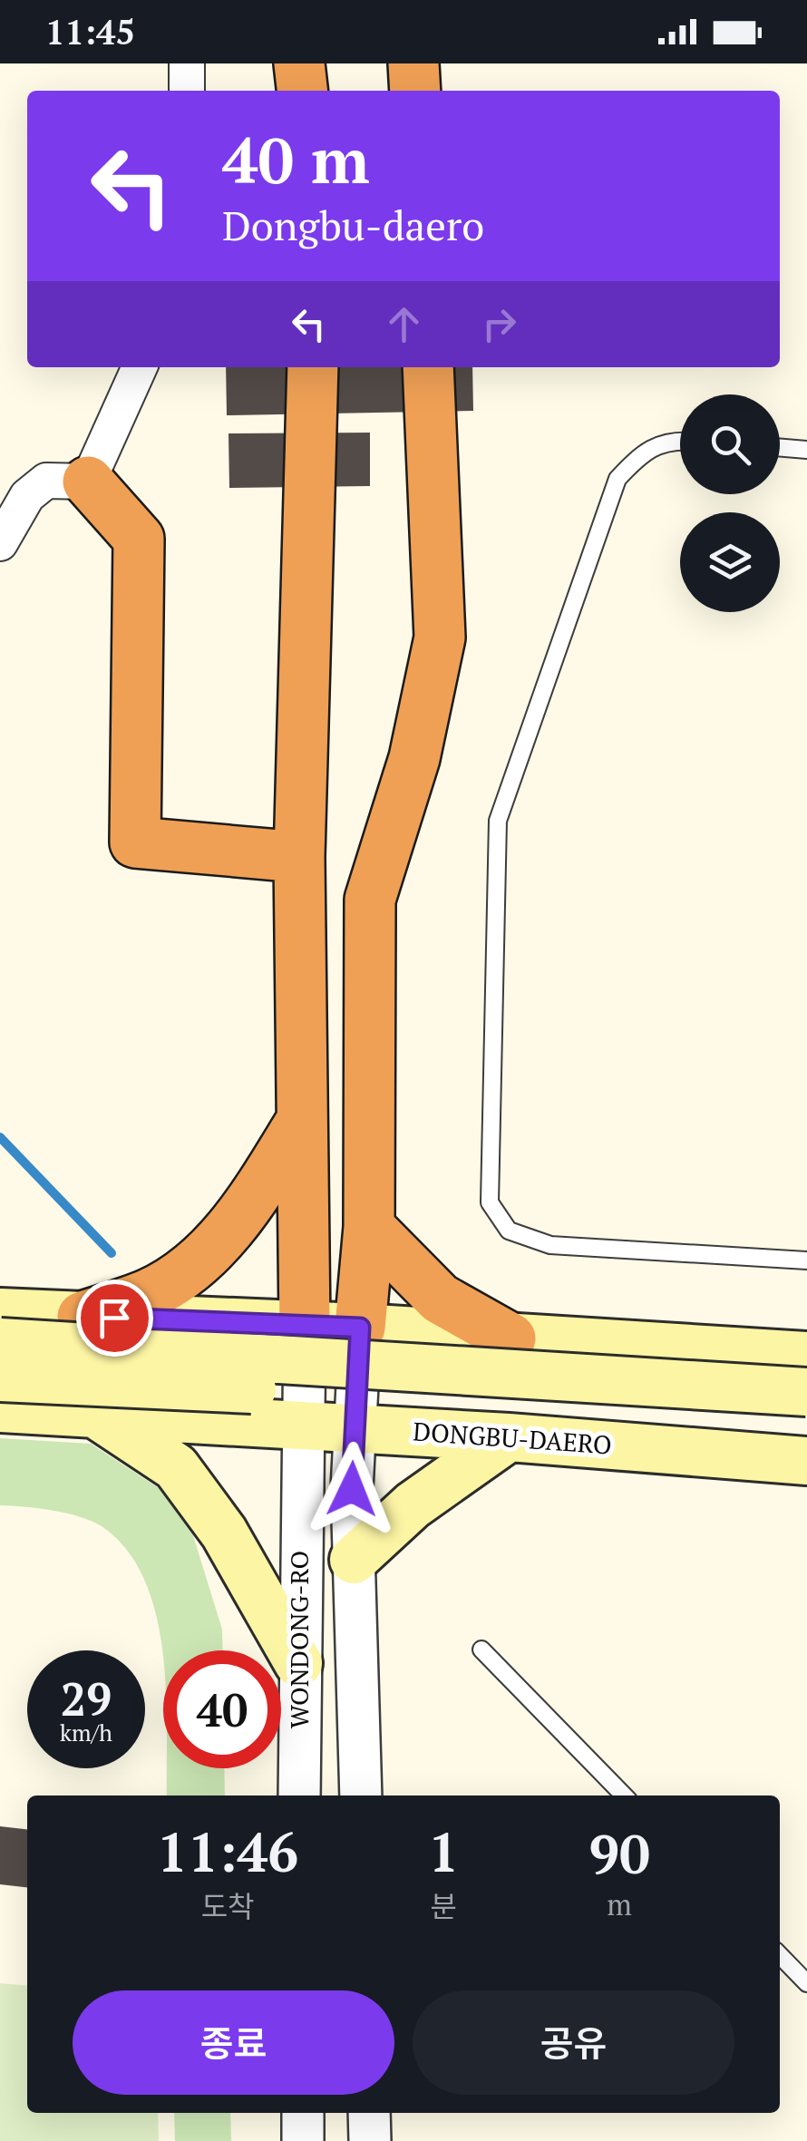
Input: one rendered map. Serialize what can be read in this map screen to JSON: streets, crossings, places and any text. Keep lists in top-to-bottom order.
{
  "streets": {
    "main road": ["DONGBU-DAERO"],
    "street": ["WONDONG-RO"]
  },
  "crossings": [
    ["DONGBU-DAERO", "WONDONG-RO"]
  ],
  "page": {
    "status": "11:45",
    "turn": ["40 m", "Dongbu-daero"],
    "speed": "29 km/h",
    "limit": "40",
    "eta": [
      "11:46",
      "도착",
      "1",
      "분",
      "90",
      "m"
    ],
    "buttons": ["종료", "공유"]
  }
}
